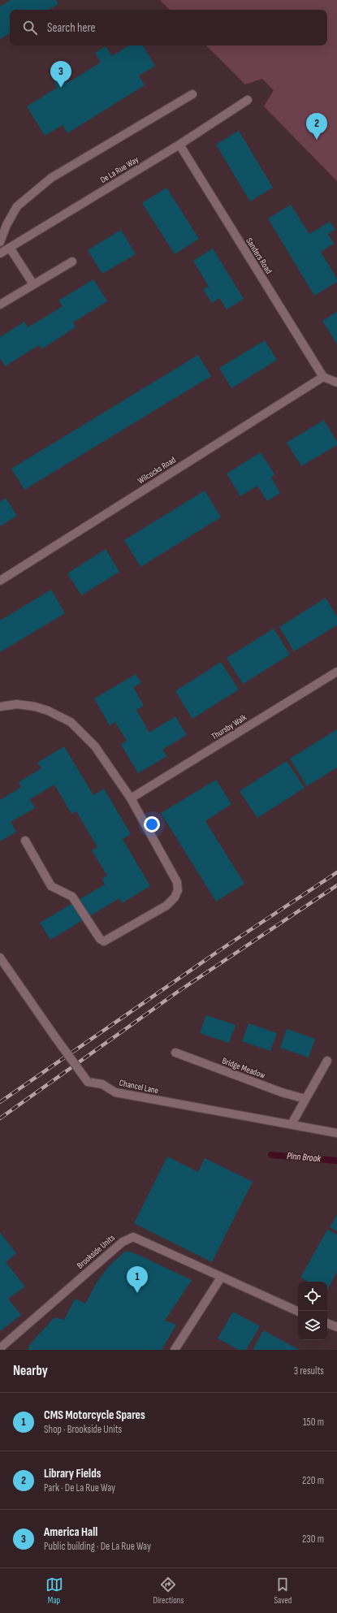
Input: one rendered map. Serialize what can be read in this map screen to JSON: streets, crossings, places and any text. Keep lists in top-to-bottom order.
{
  "streets": {
    "street": [
      "De La Rue Way",
      "Sanders Road",
      "Wilcocks Road",
      "Thursby Walk",
      "Bridge Meadow",
      "Chancel Lane",
      "Brookside Units"
    ]
  },
  "crossings": [
    ["De La Rue Way", "Sanders Road"],
    ["Sanders Road", "Wilcocks Road"]
  ],
  "water": ["Pinn Brook"],
  "page": {
    "search": "Search here",
    "pins": ["3", "2", "1"],
    "heading": ["Nearby", "3 results"],
    "list": [
      {
        "mark": "1",
        "name": "CMS Motorcycle Spares",
        "note": "Shop · Brookside Units",
        "value": "150 m"
      },
      {
        "mark": "2",
        "name": "Library Fields",
        "note": "Park · De La Rue Way",
        "value": "220 m"
      },
      {
        "mark": "3",
        "name": "America Hall",
        "note": "Public building · De La Rue Way",
        "value": "230 m"
      }
    ],
    "nav": ["Map", "Directions", "Saved"]
  }
}
